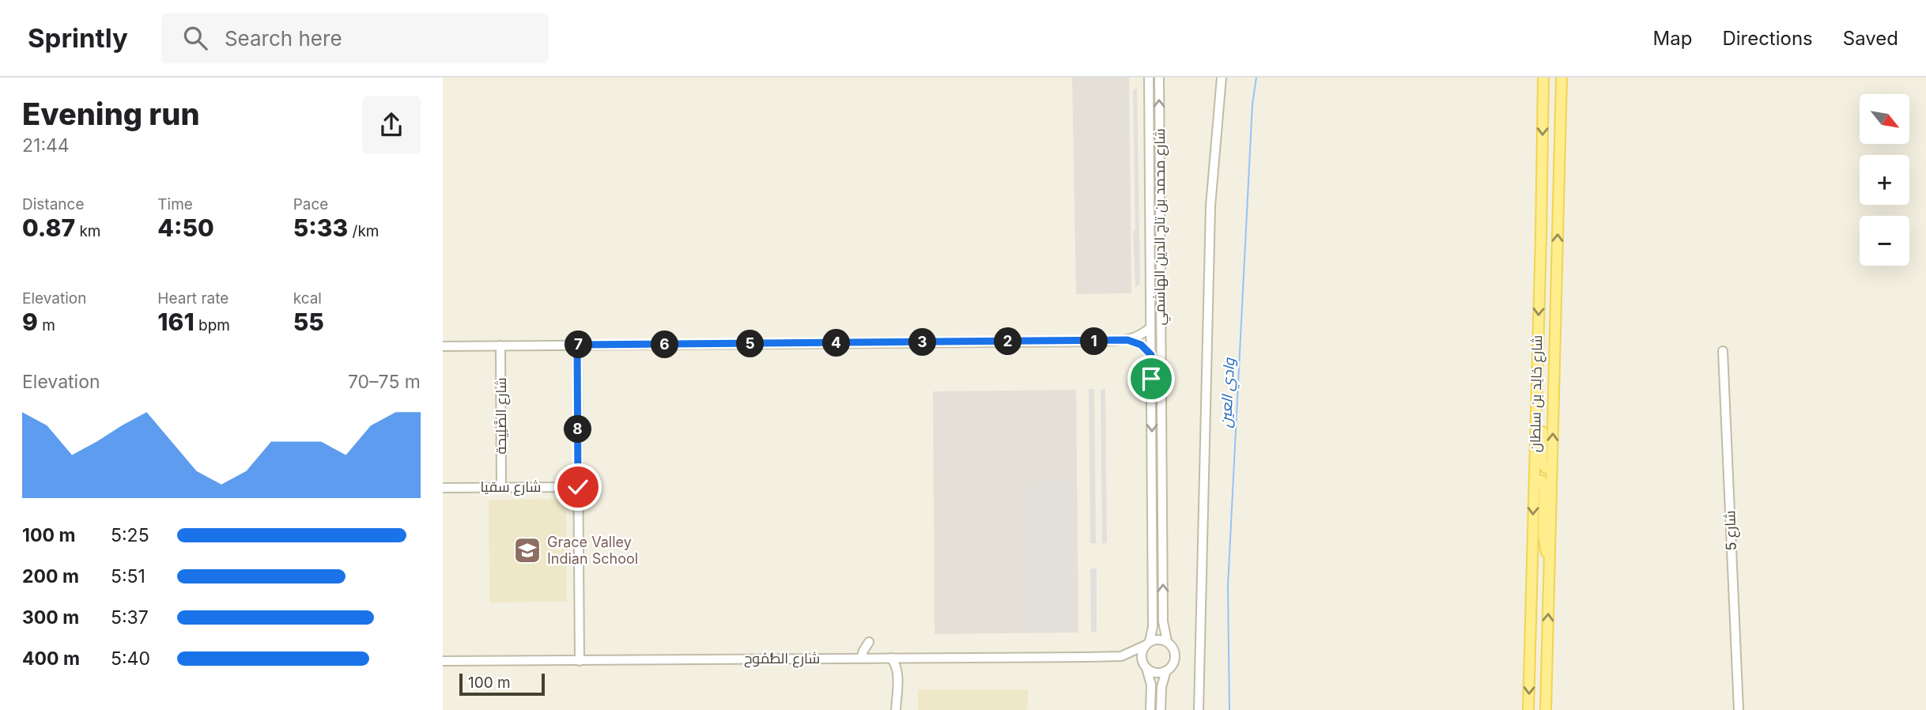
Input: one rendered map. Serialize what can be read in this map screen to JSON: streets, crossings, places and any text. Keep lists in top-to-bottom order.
{
  "streets": {
    "main road": ["شارع خالِد بن سلطان"],
    "street": [
      "شارع محمد بن تاج الدين الهاشمي",
      "شارع الصَّلِيحة",
      "شارع سقيا",
      "شارع 5",
      "شارع الطُّمُوح"
    ]
  },
  "crossings": [
    ["شارع محمد بن تاج الدين الهاشمي", "شارع الطُّمُوح"],
    ["شارع الصَّلِيحة", "شارع سقيا"]
  ],
  "water": ["وادي العين"],
  "places": {
    "school or university": ["Grace Valley Indian School"]
  },
  "scale_bar": "100 m",
  "north": "bottom right",
  "page": {
    "header": "Sprintly",
    "search": "Search here",
    "nav": ["Map", "Directions", "Saved"],
    "heading": ["Evening run", "21:44"],
    "map_buttons": ["+", "−"],
    "stats": [
      ["Distance", "0.87 km"],
      ["Time", "4:50"],
      ["Pace", "5:33 /km"],
      ["Elevation", "9 m"],
      ["Heart rate", "161 bpm"],
      ["kcal", "55"]
    ],
    "pins": [
      "1",
      "2",
      "3",
      "4",
      "5",
      "6",
      "7",
      "8"
    ],
    "chart": ["Elevation", "70–75 m"],
    "list": [
      {
        "name": "100 m",
        "note": "5:25"
      },
      {
        "name": "200 m",
        "note": "5:51"
      },
      {
        "name": "300 m",
        "note": "5:37"
      },
      {
        "name": "400 m",
        "note": "5:40"
      }
    ],
    "scale": "100 m"
  }
}
